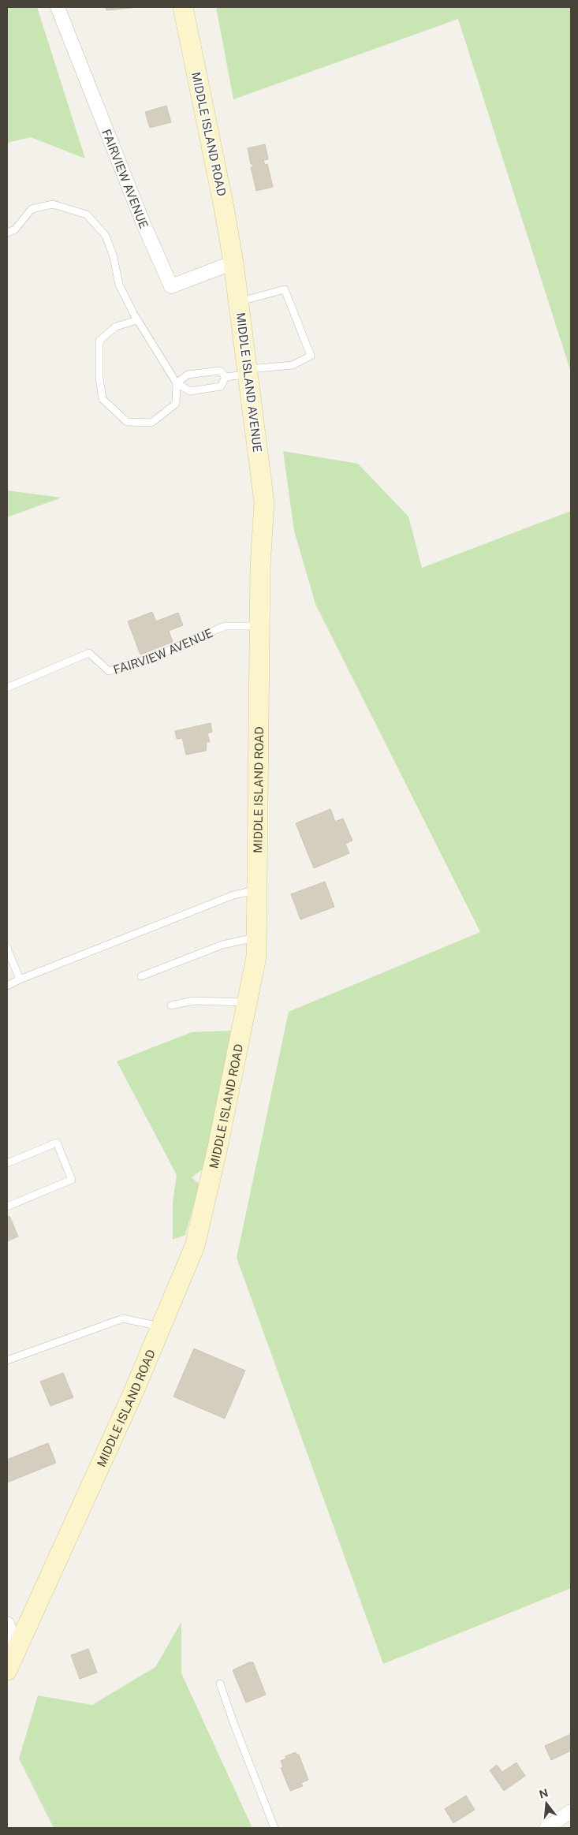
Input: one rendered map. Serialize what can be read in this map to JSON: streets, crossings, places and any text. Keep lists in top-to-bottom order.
{
  "streets": {
    "street": ["MIDDLE ISLAND ROAD", "FAIRVIEW AVENUE", "MIDDLE ISLAND AVENUE"]
  },
  "crossings": [
    ["MIDDLE ISLAND ROAD", "FAIRVIEW AVENUE"],
    ["MIDDLE ISLAND ROAD", "MIDDLE ISLAND AVENUE"],
    ["FAIRVIEW AVENUE", "MIDDLE ISLAND AVENUE"]
  ],
  "north": "top"
}
